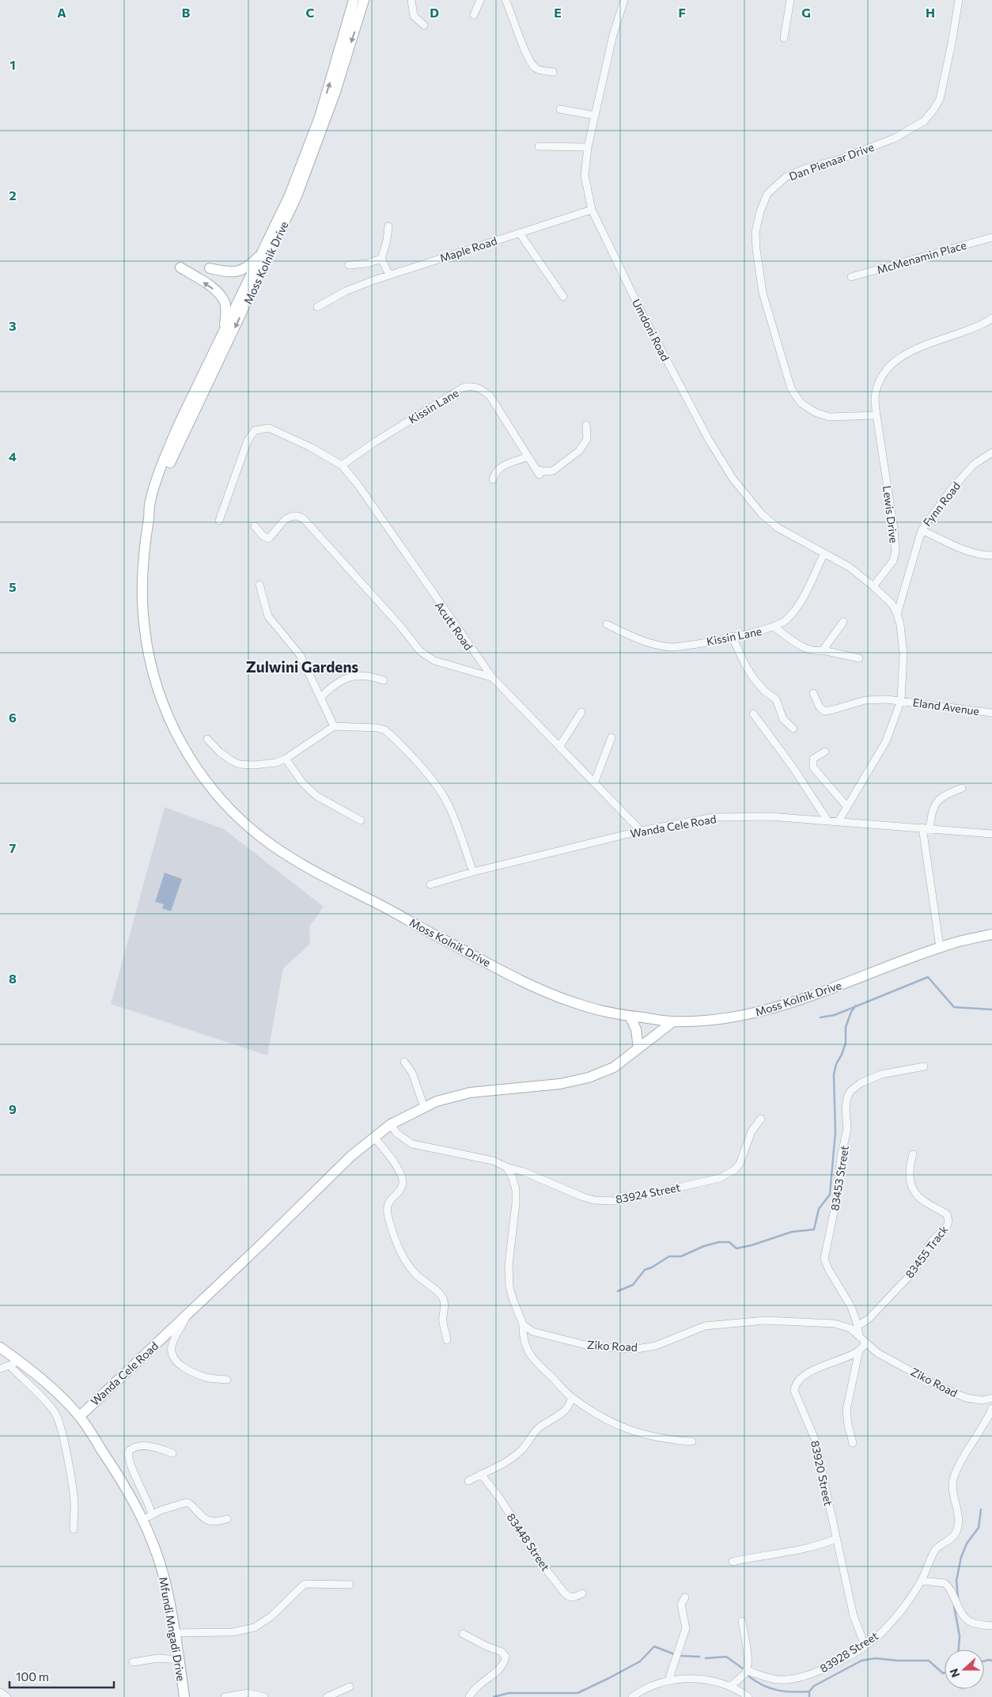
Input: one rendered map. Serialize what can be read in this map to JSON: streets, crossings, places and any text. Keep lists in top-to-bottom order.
{
  "streets": {
    "main road": ["Moss Kolnik Drive", "Wanda Cele Road", "Mfundi Mngadi Drive"],
    "street": [
      "Dan Pienaar Drive",
      "Maple Road",
      "McMenamin Place",
      "Umdoni Road",
      "Kissin Lane",
      "Fynn Road",
      "Lewis Drive",
      "Acutt Road",
      "Eland Avenue",
      "83453 Street",
      "83924 Street",
      "83455 Track",
      "Ziko Road",
      "83920 Street",
      "83448 Street",
      "83928 Street"
    ]
  },
  "crossings": [
    ["Dan Pienaar Drive", "Lewis Drive"],
    ["Maple Road", "Umdoni Road"],
    ["Moss Kolnik Drive", "Wanda Cele Road"],
    ["Umdoni Road", "Kissin Lane"],
    ["Umdoni Road", "Lewis Drive"],
    ["Kissin Lane", "Acutt Road"],
    ["Acutt Road", "Wanda Cele Road"],
    ["Wanda Cele Road", "Mfundi Mngadi Drive"],
    ["83453 Street", "83455 Track"],
    ["83453 Street", "Ziko Road"],
    ["Ziko Road", "83920 Street"],
    ["83920 Street", "83928 Street"]
  ],
  "districts": ["Zulwini Gardens"],
  "scale_bar": "100 m",
  "north": "left",
  "grid": {
    "columns": [
      "A",
      "B",
      "C",
      "D",
      "E",
      "F",
      "G",
      "H"
    ],
    "rows": [
      "1",
      "2",
      "3",
      "4",
      "5",
      "6",
      "7",
      "8",
      "9"
    ]
  }
}
